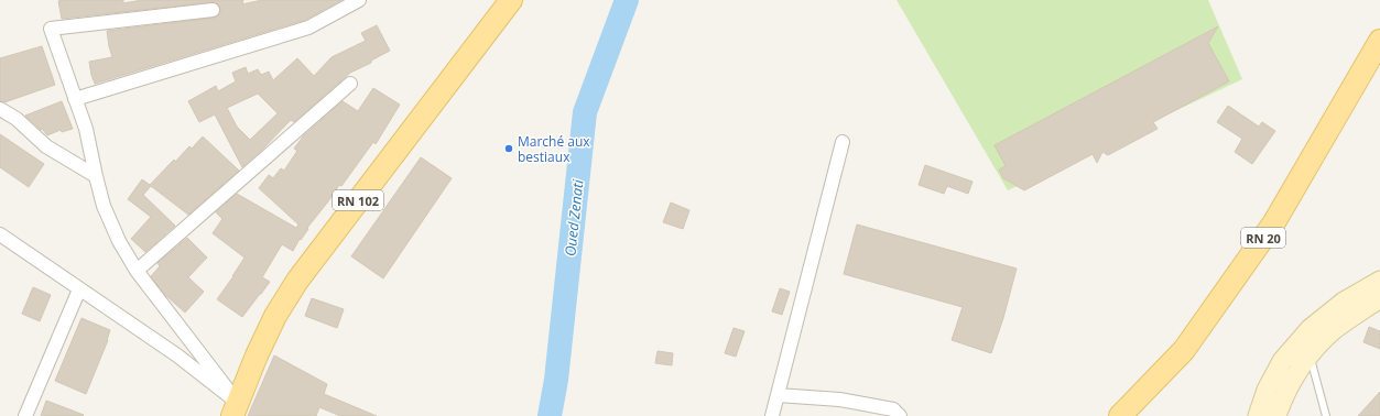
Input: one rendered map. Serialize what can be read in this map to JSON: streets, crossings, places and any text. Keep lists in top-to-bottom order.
{
  "streets": {
    "main road": ["RN 102", "RN 20"]
  },
  "water": ["Oued Zenati"],
  "places": ["Marché aux bestiaux"]
}
